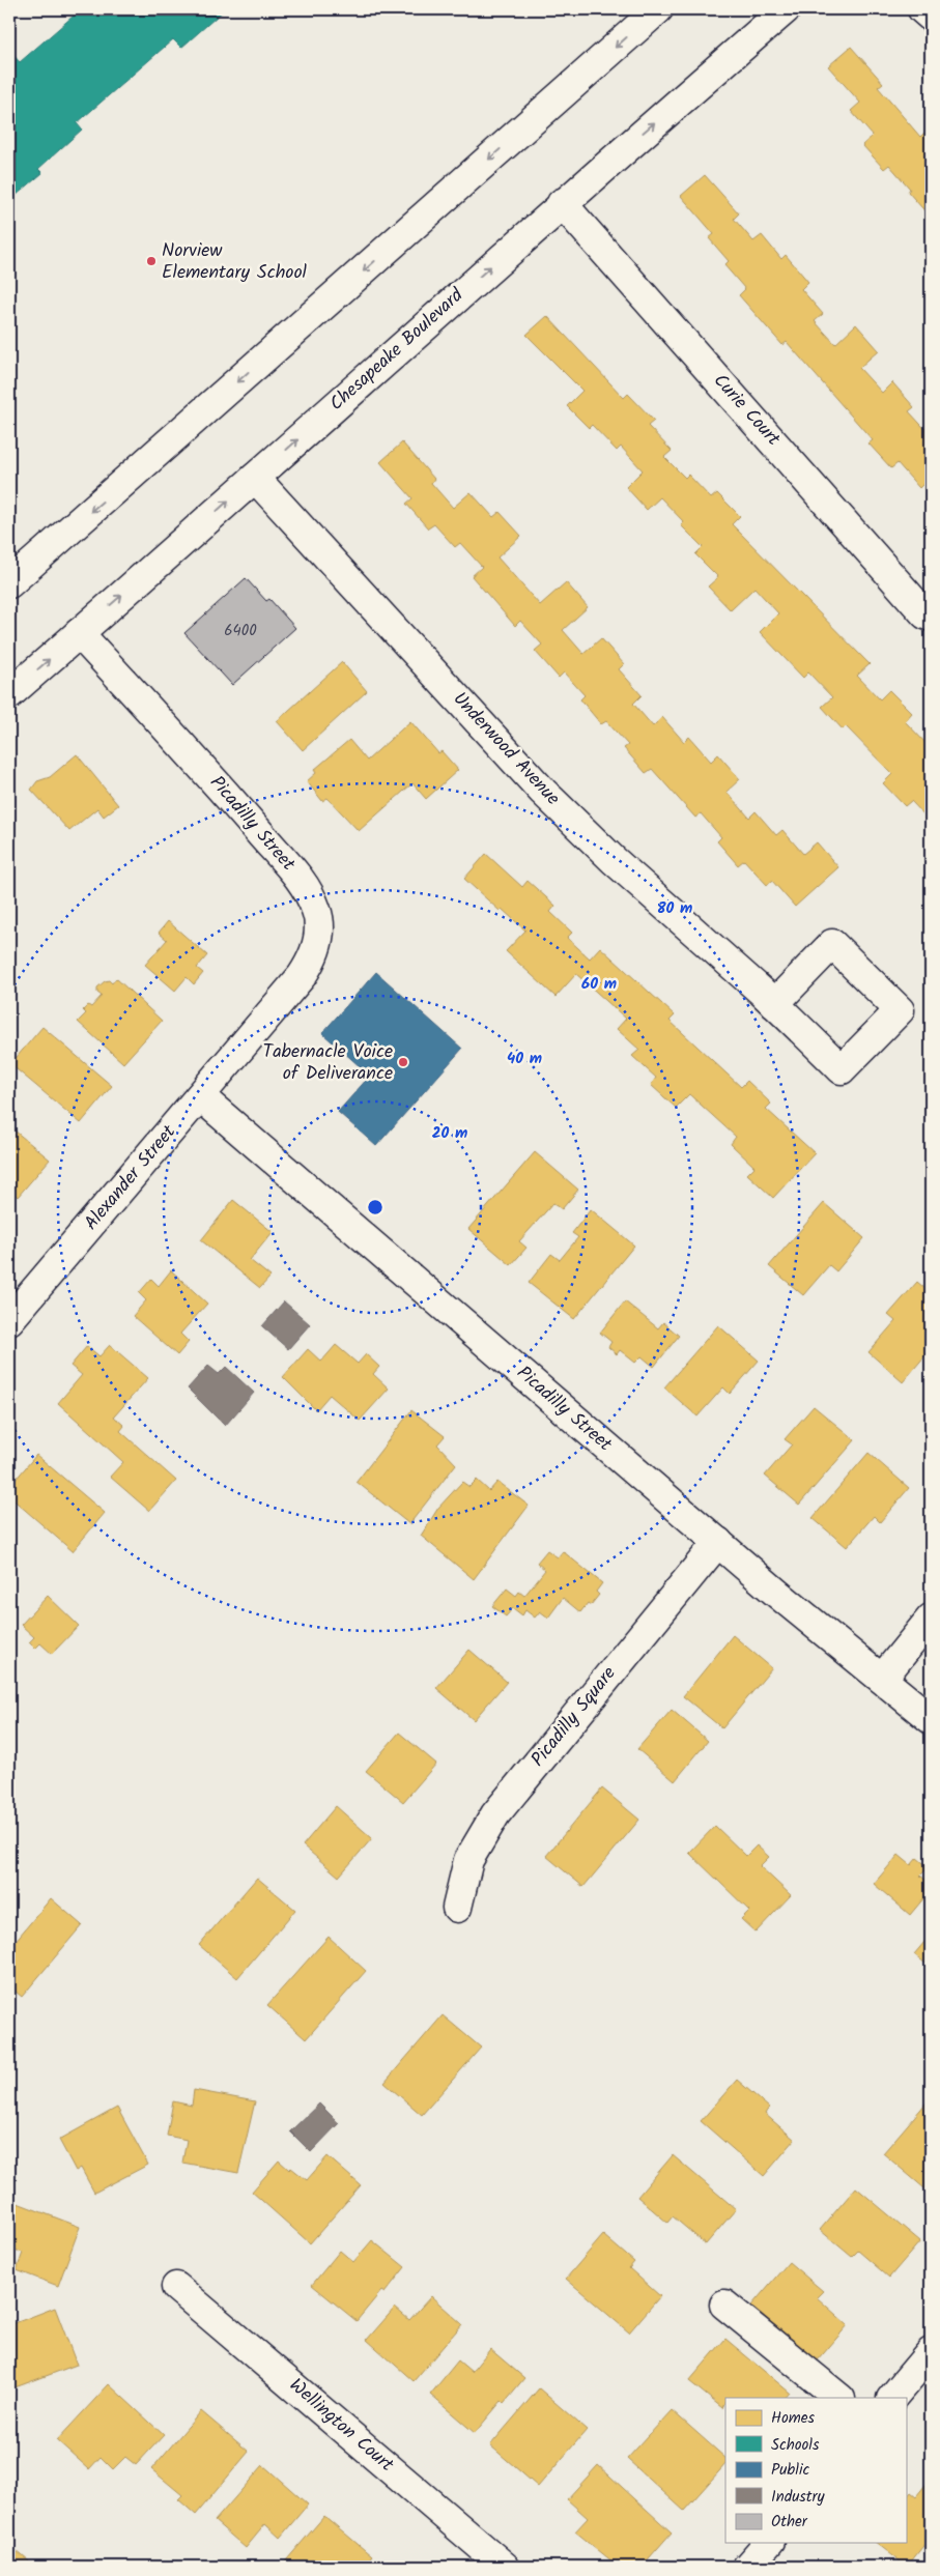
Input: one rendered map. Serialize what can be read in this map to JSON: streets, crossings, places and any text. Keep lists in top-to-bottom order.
{
  "streets": {
    "street": [
      "Chesapeake Boulevard",
      "Curie Court",
      "Underwood Avenue",
      "Picadilly Street",
      "Alexander Street",
      "Picadilly Square",
      "Wellington Court"
    ]
  },
  "crossings": [
    ["Chesapeake Boulevard", "Curie Court"],
    ["Chesapeake Boulevard", "Underwood Avenue"],
    ["Chesapeake Boulevard", "Picadilly Street"],
    ["Picadilly Street", "Alexander Street"],
    ["Picadilly Street", "Picadilly Square"]
  ],
  "places": ["Norview Elementary School", "Tabernacle Voice of Deliverance"],
  "house_numbers": ["6400"],
  "legend": [
    "Homes",
    "Schools",
    "Public",
    "Industry",
    "Other"
  ],
  "rings": [
    "80 m",
    "60 m",
    "40 m",
    "20 m"
  ]
}
